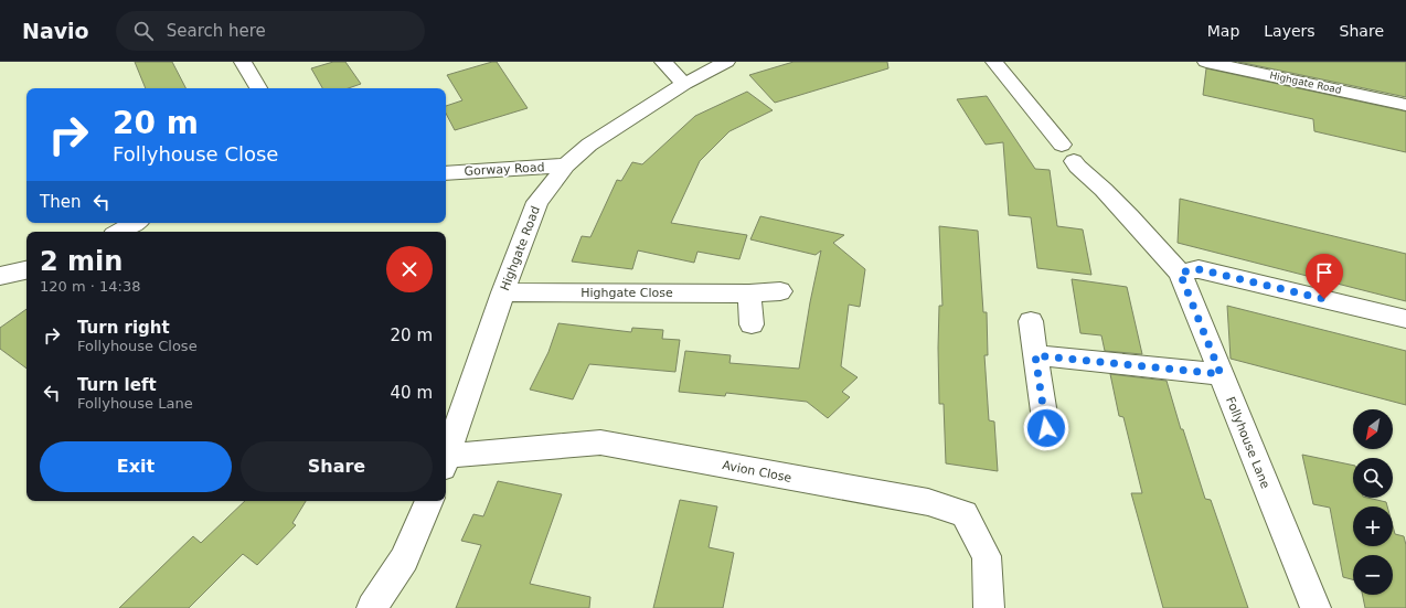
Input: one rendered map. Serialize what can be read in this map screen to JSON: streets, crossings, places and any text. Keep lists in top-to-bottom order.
{
  "streets": {
    "street": [
      "Highgate Road",
      "Gorway Road",
      "Highgate Close",
      "Follyhouse Lane",
      "Avion Close"
    ]
  },
  "crossings": [
    ["Highgate Road", "Gorway Road"],
    ["Highgate Road", "Highgate Close"],
    ["Highgate Road", "Avion Close"]
  ],
  "north": "bottom left",
  "page": {
    "header": "Navio",
    "search": "Search here",
    "nav": ["Map", "Layers", "Share"],
    "turn": ["20 m", "Follyhouse Close"],
    "then": "Then",
    "heading": ["2 min", "120 m · 14:38"],
    "list": [
      {
        "name": "Turn right",
        "note": "Follyhouse Close",
        "value": "20 m"
      },
      {
        "name": "Turn left",
        "note": "Follyhouse Lane",
        "value": "40 m"
      }
    ],
    "map_buttons": ["+", "−"],
    "buttons": ["Exit", "Share"]
  }
}
